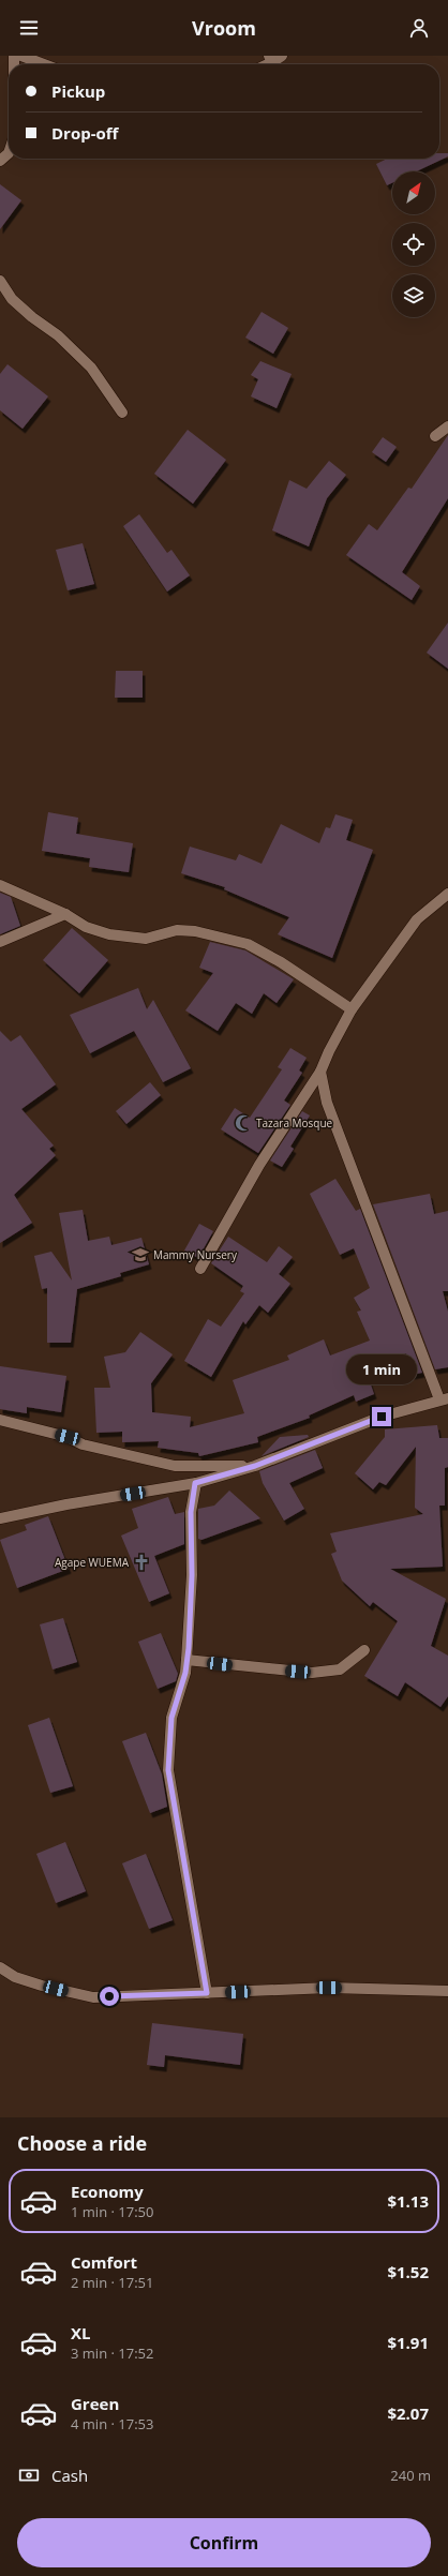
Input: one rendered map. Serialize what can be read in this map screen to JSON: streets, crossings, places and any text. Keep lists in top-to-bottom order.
{
  "places": {
    "mosque": ["Tazara Mosque"],
    "school or university": ["Mammy Nursery"],
    "church": ["Agape WUEMA"]
  },
  "north": "top right",
  "page": {
    "header": "Vroom",
    "banner": ["Pickup", "Drop-off"],
    "bubble": "1 min",
    "heading": "Choose a ride",
    "list": [
      {
        "name": "Economy",
        "note": "1 min · 17:50",
        "value": "$1.13"
      },
      {
        "name": "Comfort",
        "note": "2 min · 17:51",
        "value": "$1.52"
      },
      {
        "name": "XL",
        "note": "3 min · 17:52",
        "value": "$1.91"
      },
      {
        "name": "Green",
        "note": "4 min · 17:53",
        "value": "$2.07"
      }
    ],
    "pay": ["Cash", "240 m"],
    "buttons": "Confirm"
  }
}
